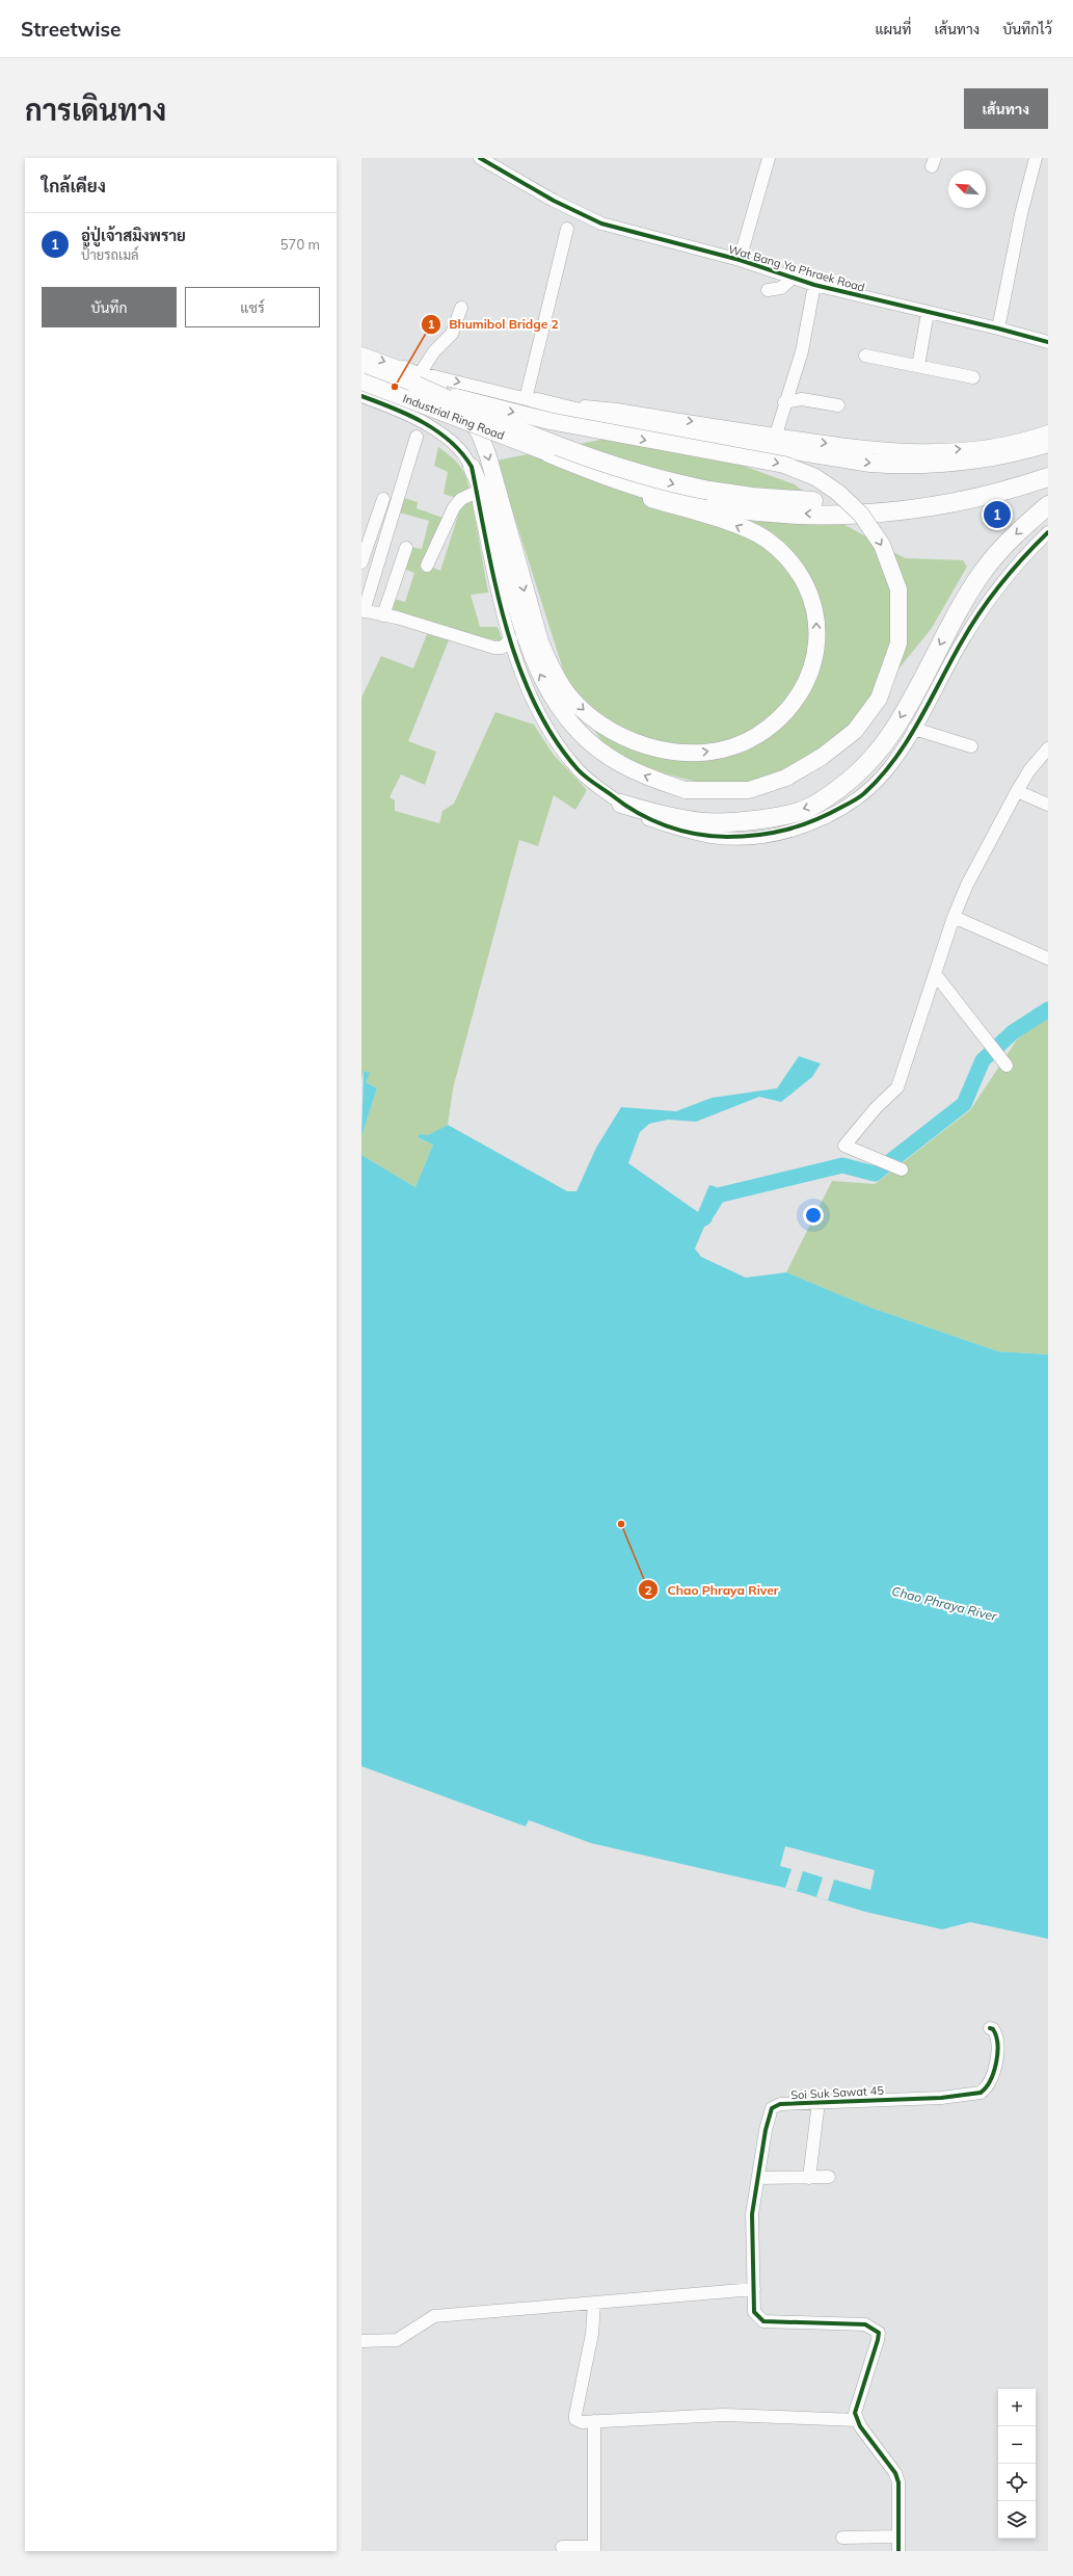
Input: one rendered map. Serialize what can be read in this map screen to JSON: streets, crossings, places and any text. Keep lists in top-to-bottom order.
{
  "streets": {
    "main road": ["Industrial Ring Road"],
    "street": ["Wat Bang Ya Phraek Road", "Soi Suk Sawat 45"]
  },
  "water": ["Chao Phraya River"],
  "places": ["Bhumibol Bridge 2", "Chao Phraya River"],
  "north": "top left",
  "page": {
    "header": "Streetwise",
    "nav": ["แผนที่", "เส้นทาง", "บันทึกไว้"],
    "buttons": [
      "เส้นทาง",
      ["บันทึก", "แชร์"]
    ],
    "title": "การเดินทาง",
    "heading": "ใกล้เคียง",
    "list": [
      {
        "mark": "1",
        "name": "อู่ปู่เจ้าสมิงพราย",
        "note": "ป้ายรถเมล์",
        "value": "570 m"
      }
    ],
    "pins": "1",
    "map_buttons": ["+", "−"]
  }
}
